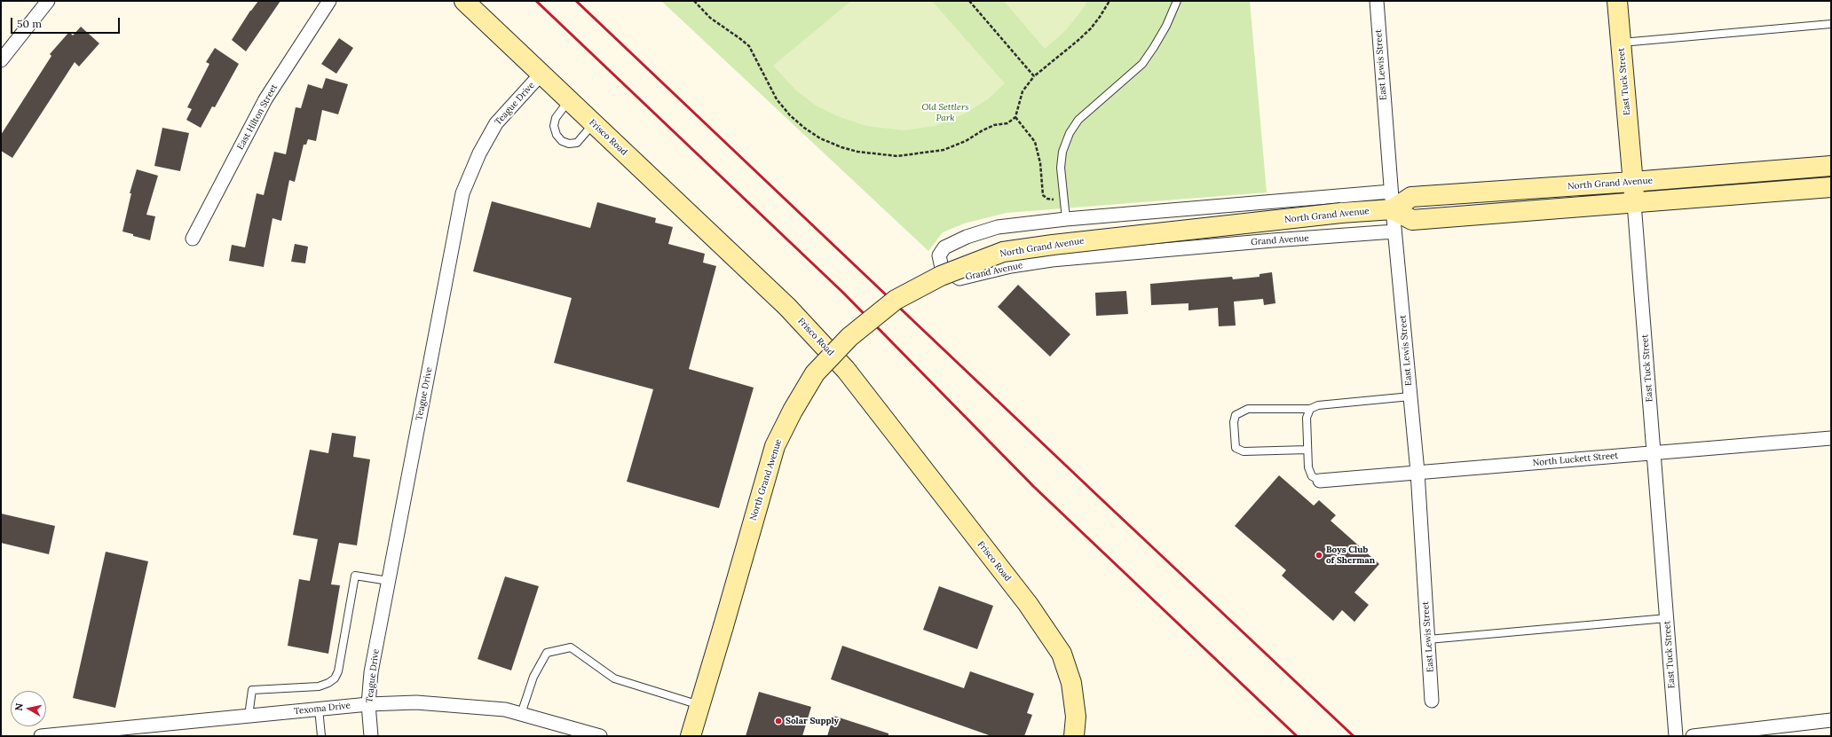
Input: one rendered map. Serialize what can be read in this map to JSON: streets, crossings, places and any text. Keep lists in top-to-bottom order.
{
  "streets": {
    "main road": ["East Tuck Street", "Frisco Road", "North Grand Avenue"],
    "street": [
      "East Lewis Street",
      "Teague Drive",
      "East Hilton Street",
      "Grand Avenue",
      "North Luckett Street",
      "Texoma Drive"
    ]
  },
  "crossings": [
    ["East Lewis Street", "North Grand Avenue"],
    ["East Lewis Street", "Grand Avenue"],
    ["East Lewis Street", "North Luckett Street"],
    ["East Tuck Street", "North Grand Avenue"],
    ["East Tuck Street", "North Luckett Street"],
    ["Teague Drive", "Frisco Road"],
    ["Teague Drive", "Texoma Drive"],
    ["North Grand Avenue", "Grand Avenue"]
  ],
  "parks": ["Old Settlers Park"],
  "places": ["Boys Club of Sherman", "Solar Supply"],
  "scale_bar": "50 m",
  "north": "left"
}
